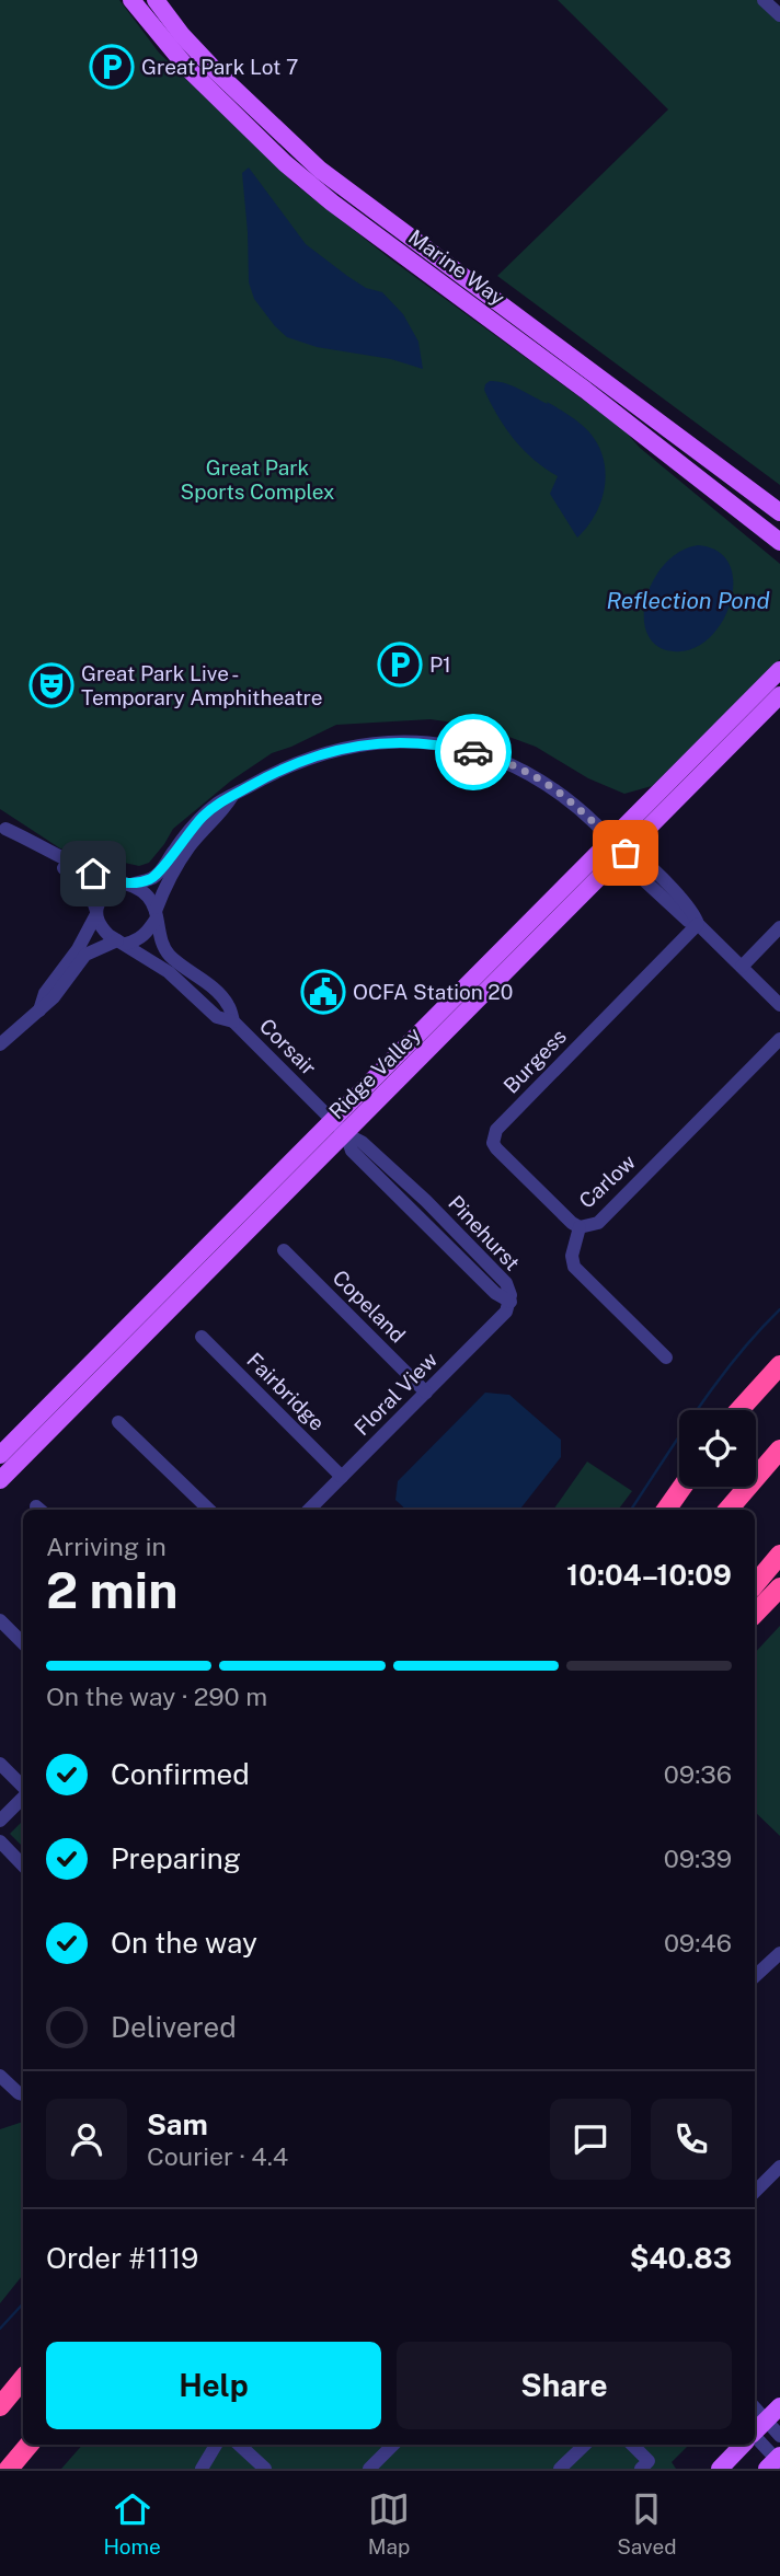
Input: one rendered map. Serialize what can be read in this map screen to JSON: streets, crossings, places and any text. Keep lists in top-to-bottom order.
{
  "streets": {
    "main road": ["Marine Way", "Ridge Valley"],
    "street": [
      "Corsair",
      "Burgess",
      "Carlow",
      "Pinehurst",
      "Copeland",
      "Fairbridge",
      "Floral View"
    ]
  },
  "crossings": [
    ["Corsair", "Ridge Valley"],
    ["Corsair", "Pinehurst"],
    ["Burgess", "Carlow"],
    ["Ridge Valley", "Pinehurst"],
    ["Pinehurst", "Floral View"],
    ["Copeland", "Floral View"],
    ["Fairbridge", "Floral View"]
  ],
  "water": ["Reflection Pond"],
  "parks": ["Great Park Sports Complex"],
  "places": {
    "parking": ["Great Park Lot 7", "P1"],
    "theatre": ["Great Park Live - Temporary Amphitheatre"],
    "public building": ["OCFA Station 20"]
  },
  "page": {
    "heading": ["2 min", "Arriving in", "10:04–10:09"],
    "panel": [
      "Sam",
      "Courier · 4.4",
      "Order #1119",
      "$40.83"
    ],
    "bar": "On the way · 290 m",
    "list": [
      ["Confirmed", "09:36"],
      ["Preparing", "09:39"],
      ["On the way", "09:46"],
      "Delivered"
    ],
    "buttons": ["Help", "Share"],
    "tabs": ["Home", "Map", "Saved"]
  }
}
